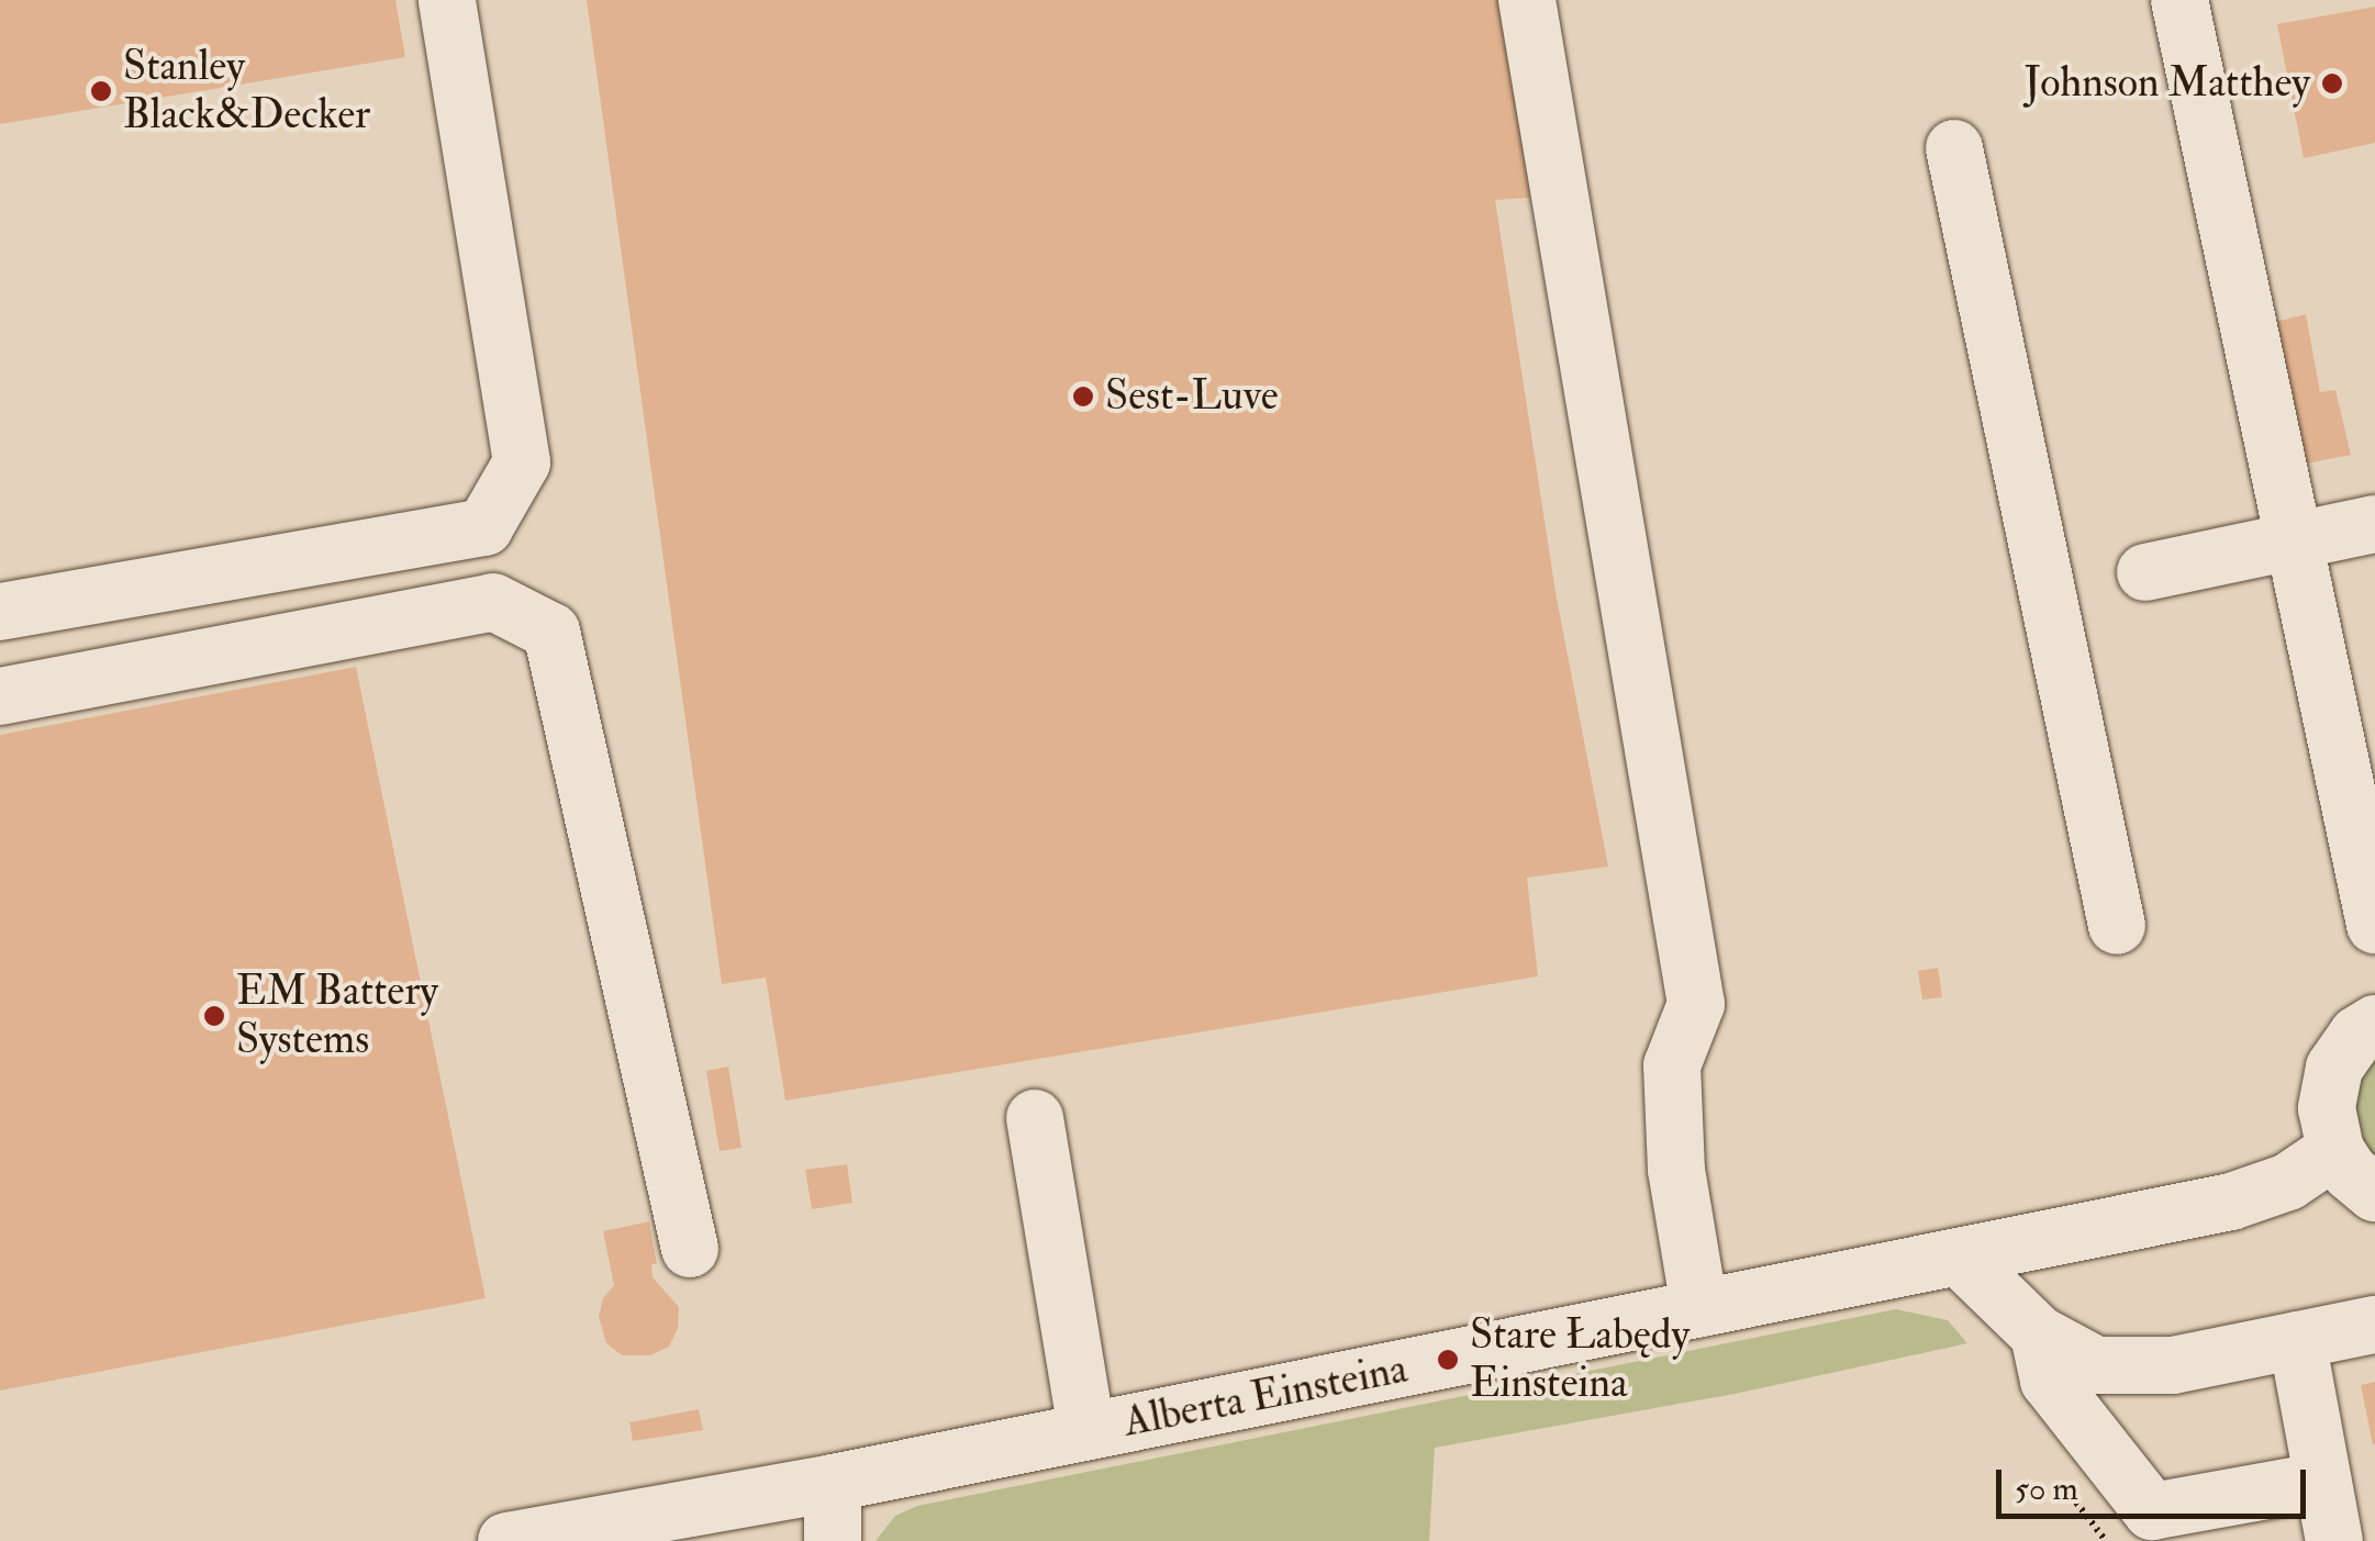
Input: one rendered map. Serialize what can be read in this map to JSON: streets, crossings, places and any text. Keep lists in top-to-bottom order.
{
  "streets": {
    "street": ["Alberta Einsteina"]
  },
  "places": [
    "Johnson Matthey",
    "Stanley Black&Decker",
    "Sest-Luve",
    "EM Battery Systems",
    "Stare Łabędy Einsteina"
  ],
  "scale_bar": "50 m"
}
